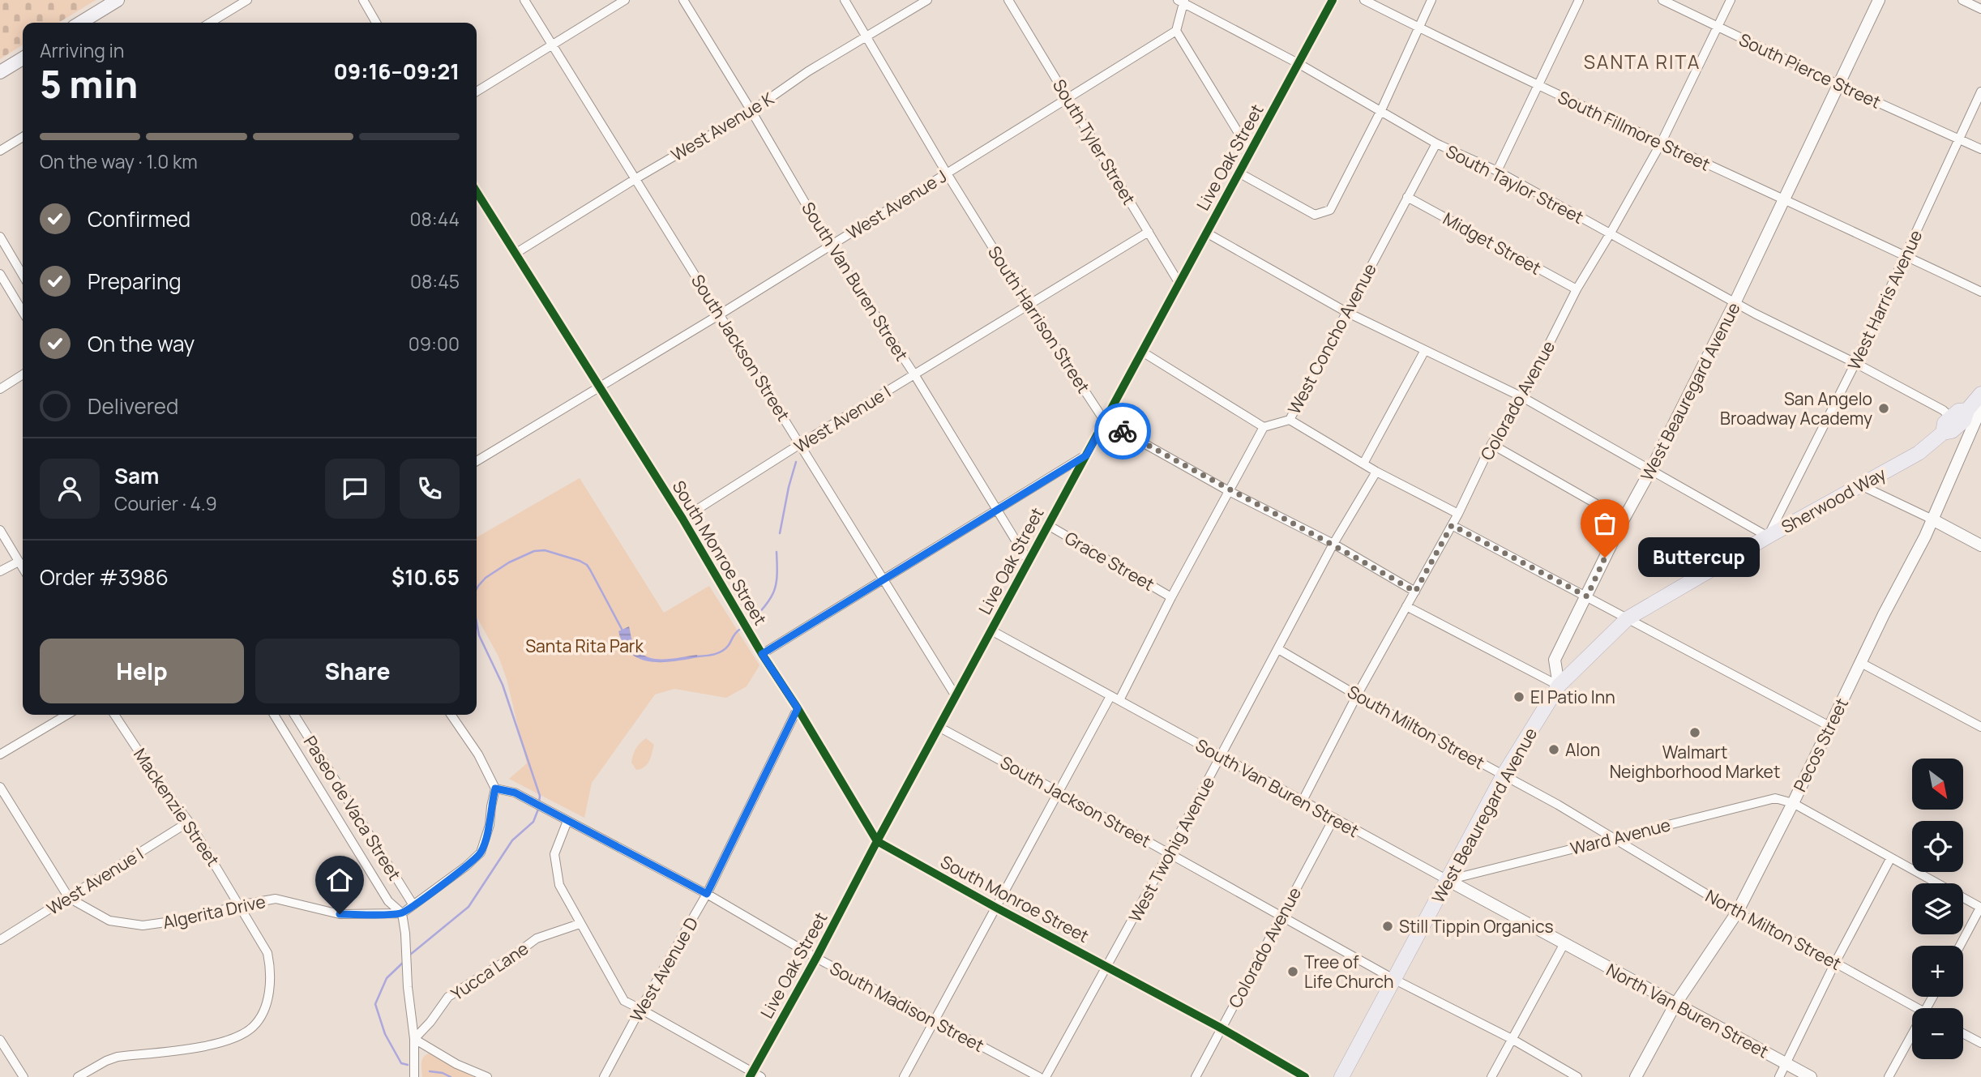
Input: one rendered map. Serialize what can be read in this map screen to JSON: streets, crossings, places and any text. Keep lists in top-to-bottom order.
{
  "streets": {
    "main road": ["West Beauregard Avenue", "Sherwood Way"],
    "street": [
      "South Pierce Street",
      "West Avenue K",
      "South Fillmore Street",
      "South Tyler Street",
      "Live Oak Street",
      "South Taylor Street",
      "West Avenue J",
      "Midget Street",
      "South Van Buren Street",
      "West Harris Avenue",
      "South Harrison Street",
      "West Concho Avenue",
      "South Jackson Street",
      "Colorado Avenue",
      "West Avenue I",
      "South Monroe Street",
      "Grace Street",
      "South Milton Street",
      "Pecos Street",
      "Mackenzie Street",
      "Paseo de Vaca Street",
      "Ward Avenue",
      "West Twohig Avenue",
      "Algerita Drive",
      "North Milton Street",
      "West Avenue D",
      "Yucca Lane",
      "South Madison Street",
      "North Van Buren Street"
    ]
  },
  "crossings": [
    ["South Pierce Street", "West Harris Avenue"],
    ["South Pierce Street", "West Beauregard Avenue"],
    ["South Pierce Street", "Colorado Avenue"],
    ["West Avenue K", "South Van Buren Street"],
    ["West Avenue K", "South Harrison Street"],
    ["West Avenue K", "South Jackson Street"],
    ["West Avenue K", "South Monroe Street"],
    ["South Fillmore Street", "West Harris Avenue"],
    ["South Fillmore Street", "West Beauregard Avenue"],
    ["South Fillmore Street", "Colorado Avenue"],
    ["South Tyler Street", "Live Oak Street"],
    ["South Tyler Street", "West Avenue J"],
    ["South Tyler Street", "West Avenue I"],
    ["Live Oak Street", "South Taylor Street"],
    ["Live Oak Street", "South Van Buren Street"],
    ["Live Oak Street", "South Harrison Street"],
    ["Live Oak Street", "South Jackson Street"],
    ["Live Oak Street", "South Monroe Street"],
    ["Live Oak Street", "Grace Street"],
    ["Live Oak Street", "South Madison Street"],
    ["South Taylor Street", "West Harris Avenue"],
    ["South Taylor Street", "West Concho Avenue"],
    ["South Taylor Street", "West Beauregard Avenue"],
    ["South Taylor Street", "Colorado Avenue"],
    ["South Taylor Street", "Sherwood Way"],
    ["West Avenue J", "South Van Buren Street"],
    ["West Avenue J", "South Harrison Street"],
    ["West Avenue J", "South Jackson Street"],
    ["West Avenue J", "South Monroe Street"],
    ["Midget Street", "West Concho Avenue"],
    ["Midget Street", "Colorado Avenue"],
    ["South Van Buren Street", "West Beauregard Avenue"],
    ["South Van Buren Street", "Colorado Avenue"],
    ["South Van Buren Street", "West Avenue I"],
    ["South Van Buren Street", "Ward Avenue"],
    ["South Van Buren Street", "West Twohig Avenue"],
    ["South Van Buren Street", "North Van Buren Street"],
    ["West Harris Avenue", "Sherwood Way"],
    ["South Harrison Street", "Colorado Avenue"],
    ["South Harrison Street", "West Avenue I"],
    ["South Harrison Street", "West Twohig Avenue"],
    ["South Jackson Street", "West Beauregard Avenue"],
    ["South Jackson Street", "Colorado Avenue"],
    ["South Jackson Street", "West Avenue I"],
    ["South Jackson Street", "West Twohig Avenue"],
    ["West Beauregard Avenue", "Sherwood Way"],
    ["West Beauregard Avenue", "South Milton Street"],
    ["West Beauregard Avenue", "Ward Avenue"],
    ["Colorado Avenue", "South Monroe Street"],
    ["Colorado Avenue", "South Milton Street"],
    ["West Avenue I", "South Monroe Street"],
    ["West Avenue I", "Mackenzie Street"],
    ["West Avenue I", "Algerita Drive"],
    ["Sherwood Way", "Pecos Street"],
    ["South Monroe Street", "West Twohig Avenue"],
    ["South Monroe Street", "West Avenue D"],
    ["South Milton Street", "Ward Avenue"],
    ["South Milton Street", "West Twohig Avenue"],
    ["South Milton Street", "North Milton Street"],
    ["Pecos Street", "Ward Avenue"],
    ["Pecos Street", "North Milton Street"],
    ["Pecos Street", "North Van Buren Street"],
    ["Mackenzie Street", "Algerita Drive"],
    ["Paseo de Vaca Street", "Algerita Drive"],
    ["Ward Avenue", "North Milton Street"],
    ["West Avenue D", "South Madison Street"]
  ],
  "districts": ["SANTA RITA"],
  "parks": ["Santa Rita Park"],
  "places": [
    "San Angelo Broadway Academy",
    "Buttercup",
    "El Patio Inn",
    "Walmart Neighborhood Market",
    "Alon",
    "Still Tippin Organics",
    "Tree of Life Church"
  ],
  "north": "bottom right",
  "page": {
    "heading": ["5 min", "Arriving in", "09:16–09:21"],
    "panel": [
      "Sam",
      "Courier · 4.9",
      "Order #3986",
      "$10.65"
    ],
    "bar": "On the way · 1.0 km",
    "list": [
      ["Confirmed", "08:44"],
      ["Preparing", "08:45"],
      ["On the way", "09:00"],
      "Delivered"
    ],
    "bubble": "Buttercup",
    "buttons": ["Help", "Share"],
    "map_buttons": ["+", "−"]
  }
}
